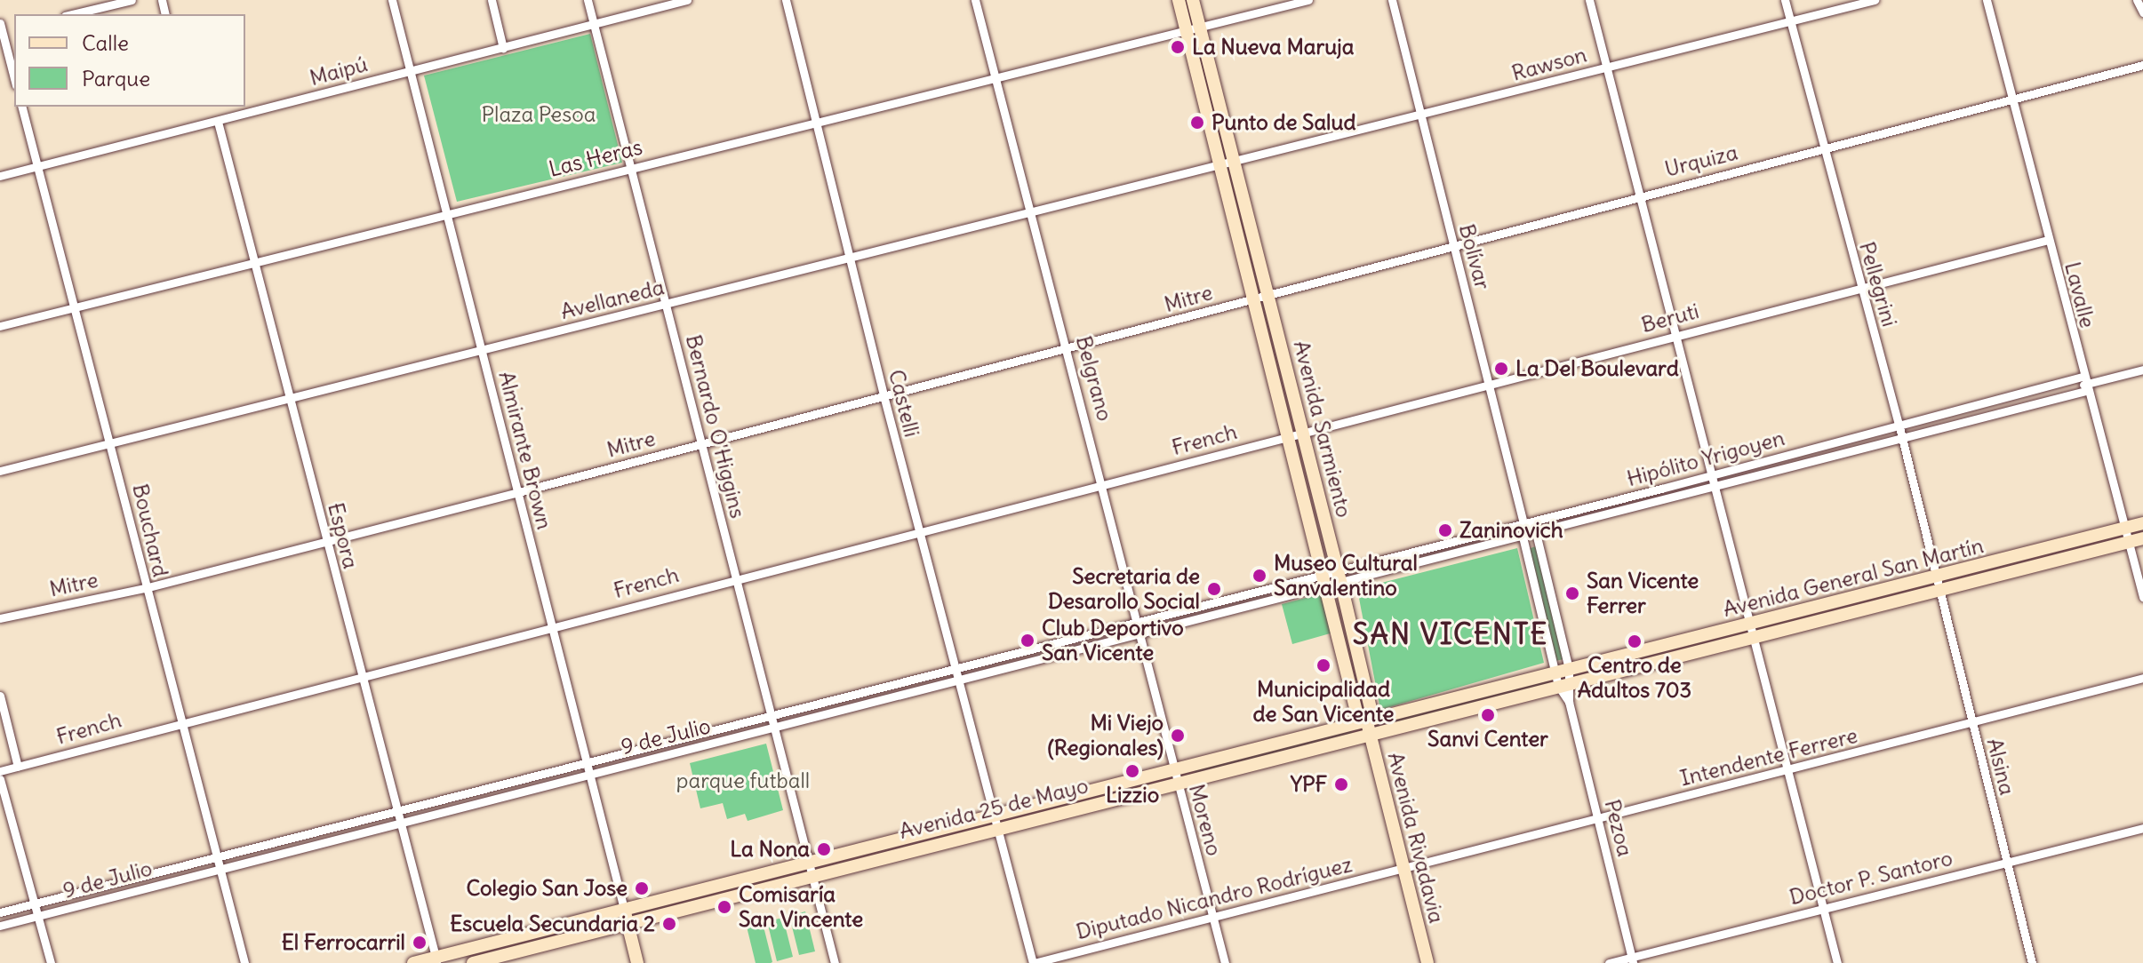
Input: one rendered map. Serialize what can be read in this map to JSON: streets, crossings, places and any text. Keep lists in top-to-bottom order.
{
  "streets": {
    "main road": [
      "Avenida Sarmiento",
      "Avenida General San Martín",
      "Avenida 25 de Mayo",
      "Avenida Rivadavia"
    ],
    "street": [
      "Rawson",
      "Maipú",
      "Las Heras",
      "Urquiza",
      "Bolívar",
      "Pellegrini",
      "Lavalle",
      "Mitre",
      "Avellaneda",
      "Beruti",
      "Belgrano",
      "Castelli",
      "Bernardo O'Higgins",
      "French",
      "Almirante Brown",
      "Hipólito Yrigoyen",
      "Bouchard",
      "Espora",
      "9 de Julio",
      "Intendente Ferrere",
      "Alsina",
      "Moreno",
      "Pezoa",
      "Doctor P. Santoro",
      "Diputado Nicandro Rodríguez"
    ]
  },
  "crossings": [
    ["Rawson", "Bolívar"],
    ["Rawson", "Pellegrini"],
    ["Rawson", "Avellaneda"],
    ["Rawson", "Avenida Sarmiento"],
    ["Maipú", "Bernardo O'Higgins"],
    ["Maipú", "Almirante Brown"],
    ["Maipú", "Bouchard"],
    ["Maipú", "Espora"],
    ["Las Heras", "Belgrano"],
    ["Las Heras", "Castelli"],
    ["Las Heras", "Bernardo O'Higgins"],
    ["Las Heras", "Avenida Sarmiento"],
    ["Las Heras", "Almirante Brown"],
    ["Las Heras", "Bouchard"],
    ["Las Heras", "Espora"],
    ["Urquiza", "Bolívar"],
    ["Urquiza", "Pellegrini"],
    ["Urquiza", "Lavalle"],
    ["Urquiza", "Mitre"],
    ["Urquiza", "Avenida Sarmiento"],
    ["Bolívar", "Beruti"],
    ["Bolívar", "Hipólito Yrigoyen"],
    ["Bolívar", "Avenida General San Martín"],
    ["Bolívar", "Pezoa"],
    ["Pellegrini", "Beruti"],
    ["Pellegrini", "Hipólito Yrigoyen"],
    ["Pellegrini", "Avenida General San Martín"],
    ["Pellegrini", "Alsina"],
    ["Lavalle", "Beruti"],
    ["Lavalle", "Hipólito Yrigoyen"],
    ["Lavalle", "Avenida General San Martín"],
    ["Mitre", "Belgrano"],
    ["Mitre", "Castelli"],
    ["Mitre", "Bernardo O'Higgins"],
    ["Mitre", "Avenida Sarmiento"],
    ["Mitre", "Almirante Brown"],
    ["Mitre", "Bouchard"],
    ["Mitre", "Espora"],
    ["Avellaneda", "Belgrano"],
    ["Avellaneda", "Castelli"],
    ["Avellaneda", "Bernardo O'Higgins"],
    ["Avellaneda", "Avenida Sarmiento"],
    ["Avellaneda", "Almirante Brown"],
    ["Avellaneda", "Bouchard"],
    ["Avellaneda", "Espora"],
    ["Beruti", "Avenida Sarmiento"],
    ["Beruti", "French"],
    ["Belgrano", "French"],
    ["Belgrano", "9 de Julio"],
    ["Belgrano", "Avenida 25 de Mayo"],
    ["Belgrano", "Moreno"],
    ["Castelli", "French"],
    ["Castelli", "9 de Julio"],
    ["Castelli", "Avenida 25 de Mayo"],
    ["Castelli", "Diputado Nicandro Rodríguez"],
    ["Bernardo O'Higgins", "French"],
    ["Bernardo O'Higgins", "9 de Julio"],
    ["Bernardo O'Higgins", "Avenida 25 de Mayo"],
    ["Avenida Sarmiento", "French"],
    ["Avenida Sarmiento", "Hipólito Yrigoyen"],
    ["Avenida Sarmiento", "Avenida General San Martín"],
    ["Avenida Sarmiento", "9 de Julio"],
    ["Avenida Sarmiento", "Avenida 25 de Mayo"],
    ["Avenida Sarmiento", "Avenida Rivadavia"],
    ["French", "Almirante Brown"],
    ["French", "Bouchard"],
    ["French", "Espora"],
    ["Almirante Brown", "9 de Julio"],
    ["Almirante Brown", "Avenida 25 de Mayo"],
    ["Hipólito Yrigoyen", "9 de Julio"],
    ["Bouchard", "9 de Julio"],
    ["Espora", "9 de Julio"],
    ["Espora", "Avenida 25 de Mayo"],
    ["Avenida General San Martín", "Alsina"],
    ["Avenida General San Martín", "Avenida 25 de Mayo"],
    ["Avenida General San Martín", "Avenida Rivadavia"],
    ["Intendente Ferrere", "Alsina"],
    ["Intendente Ferrere", "Pezoa"],
    ["Intendente Ferrere", "Avenida Rivadavia"],
    ["Intendente Ferrere", "Diputado Nicandro Rodríguez"],
    ["Alsina", "Doctor P. Santoro"],
    ["Avenida 25 de Mayo", "Moreno"],
    ["Avenida 25 de Mayo", "Avenida Rivadavia"],
    ["Moreno", "Diputado Nicandro Rodríguez"],
    ["Pezoa", "Doctor P. Santoro"],
    ["Avenida Rivadavia", "Diputado Nicandro Rodríguez"]
  ],
  "districts": ["SAN VICENTE"],
  "parks": ["Plaza Pesoa", "parque futball"],
  "places": [
    "La Nueva Maruja",
    "Punto de Salud",
    "La Del Boulevard",
    "Zaninovich",
    "Museo Cultural Sanvalentino",
    "Secretaria de Desarollo Social",
    "San Vicente Ferrer",
    "Club Deportivo San Vicente",
    "Centro de Adultos 703",
    "Municipalidad de San Vicente",
    "Sanvi Center",
    "Mi Viejo (Regionales)",
    "Lizzio",
    "YPF",
    "La Nona",
    "Colegio San Jose",
    "Comisaría San Vincente",
    "Escuela Secundaria 2",
    "El Ferrocarril"
  ],
  "legend": ["Calle", "Parque"]
}
